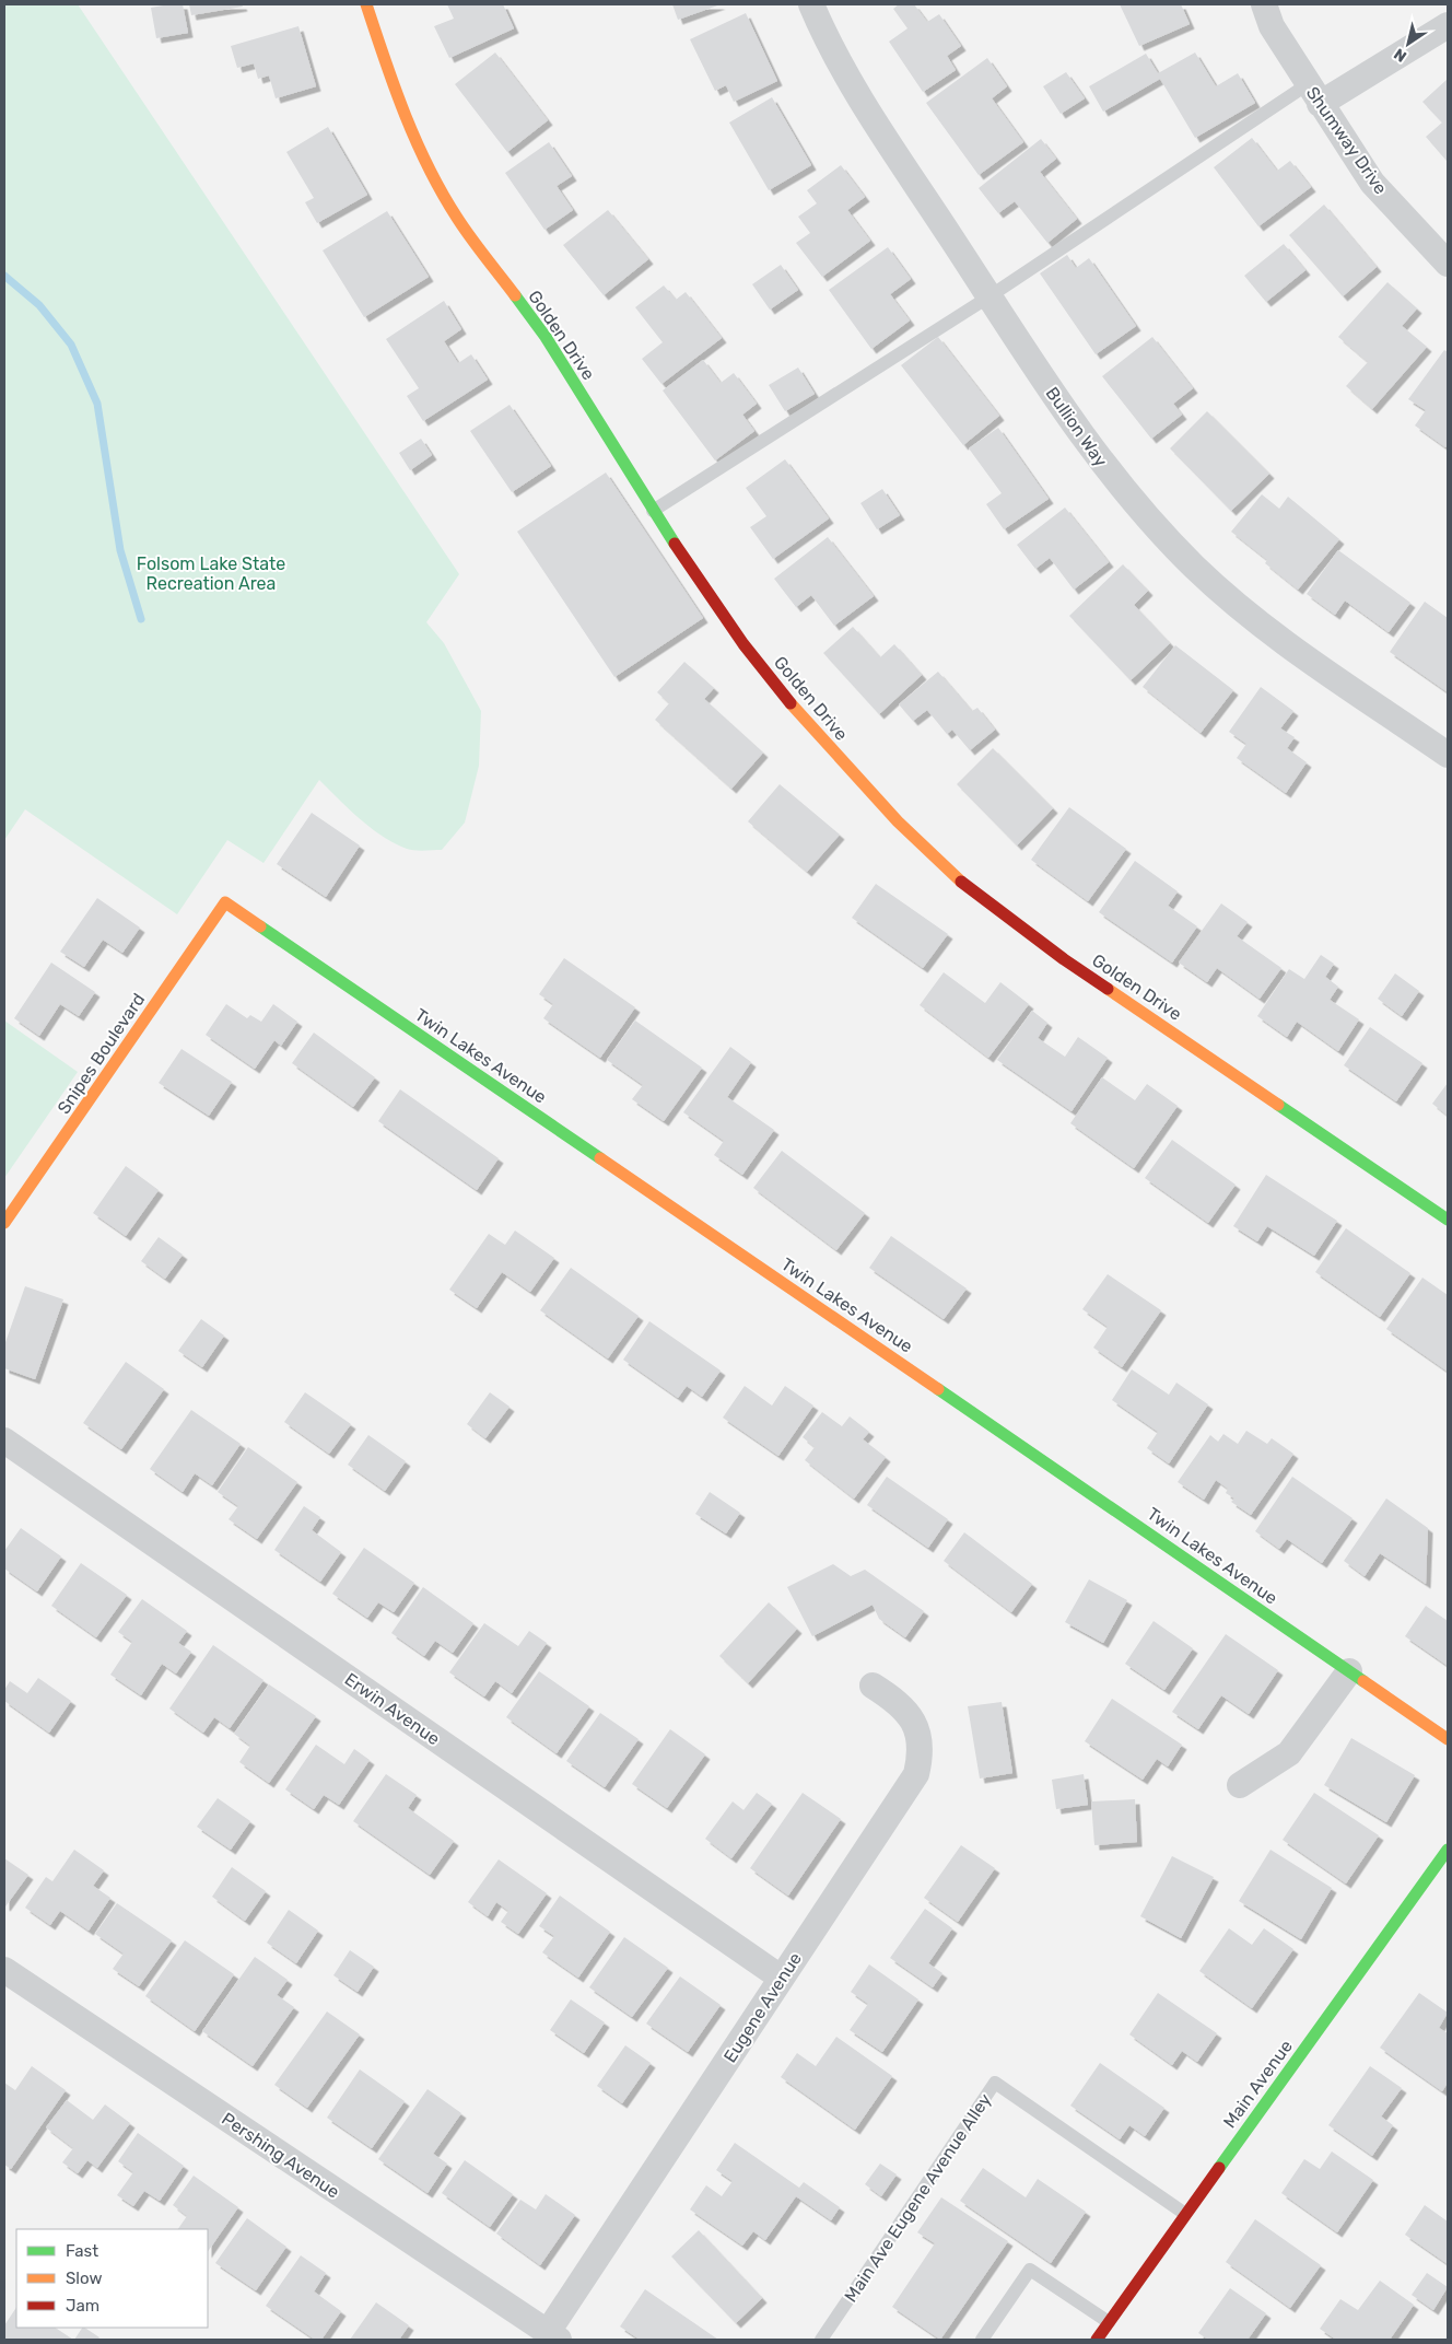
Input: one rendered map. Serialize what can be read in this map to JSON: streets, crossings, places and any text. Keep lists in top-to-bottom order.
{
  "streets": {
    "street": [
      "Shumway Drive",
      "Golden Drive",
      "Bullion Way",
      "Snipes Boulevard",
      "Twin Lakes Avenue",
      "Erwin Avenue",
      "Eugene Avenue",
      "Main Avenue",
      "Pershing Avenue"
    ],
    "lane": ["Main Ave Eugene Avenue Alley"]
  },
  "crossings": [
    ["Snipes Boulevard", "Twin Lakes Avenue"],
    ["Erwin Avenue", "Eugene Avenue"],
    ["Eugene Avenue", "Pershing Avenue"],
    ["Main Avenue", "Main Ave Eugene Avenue Alley"]
  ],
  "parks": ["Folsom Lake State Recreation Area"],
  "legend": ["Fast", "Slow", "Jam"],
  "north": "bottom left"
}
